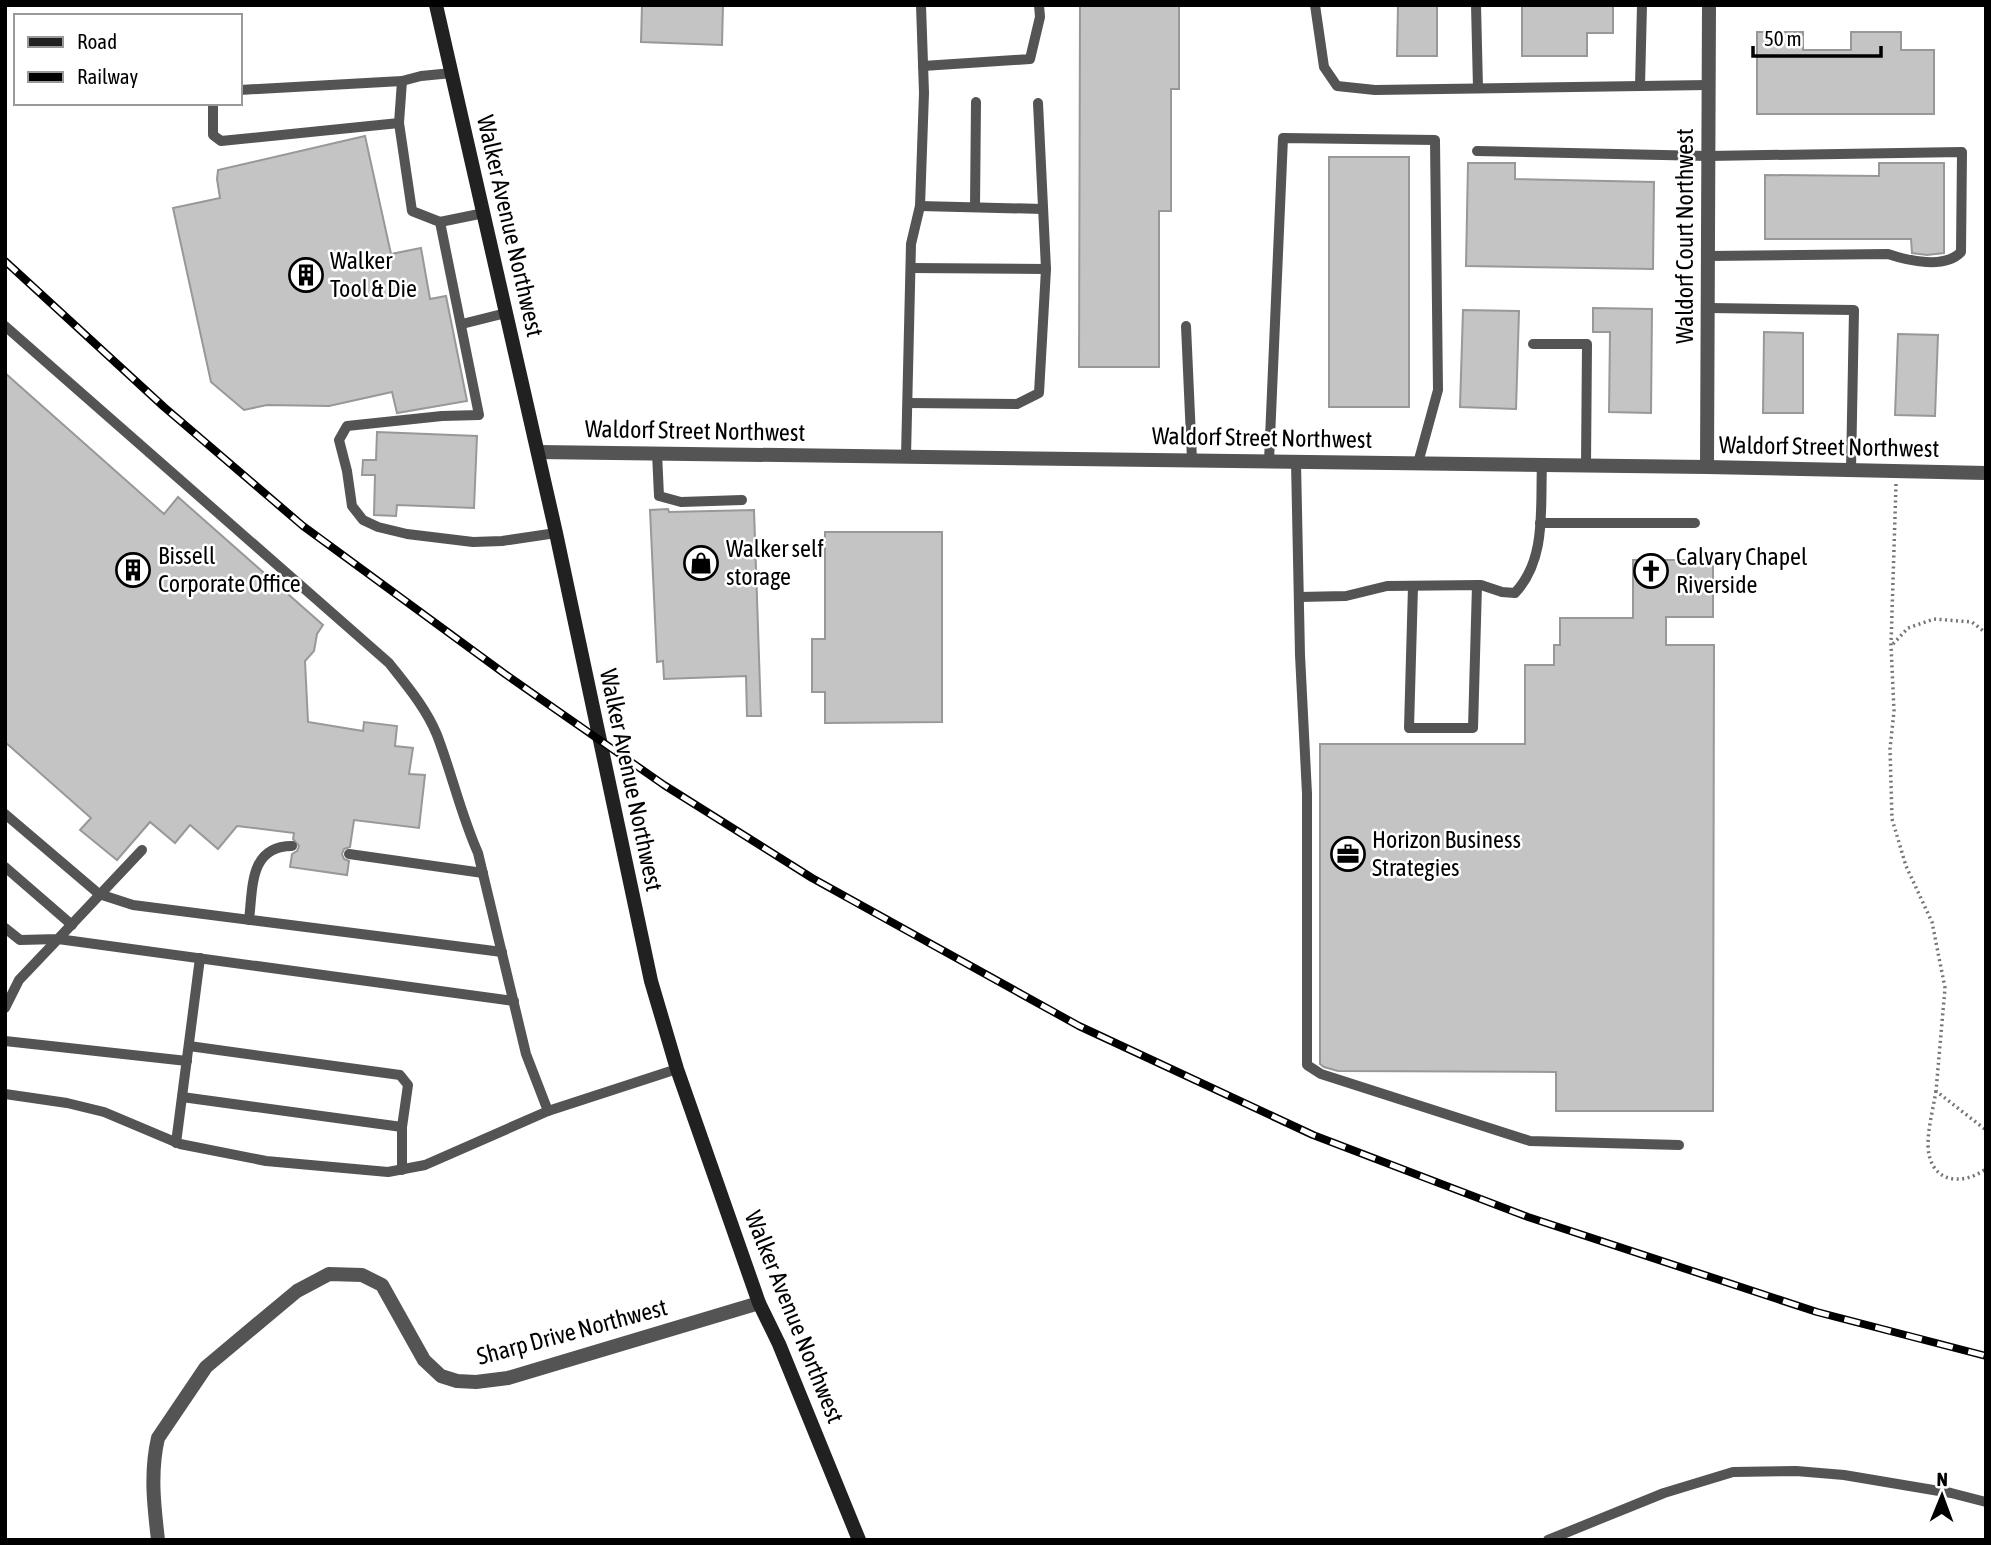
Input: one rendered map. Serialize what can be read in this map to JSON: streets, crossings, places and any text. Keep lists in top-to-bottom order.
{
  "streets": {
    "main road": ["Walker Avenue Northwest"],
    "street": ["Waldorf Court Northwest", "Waldorf Street Northwest", "Sharp Drive Northwest"]
  },
  "crossings": [
    ["Walker Avenue Northwest", "Waldorf Street Northwest"],
    ["Walker Avenue Northwest", "Sharp Drive Northwest"],
    ["Waldorf Court Northwest", "Waldorf Street Northwest"]
  ],
  "places": {
    "building": ["Walker Tool & Die", "Bissell Corporate Office"],
    "shop": ["Walker self storage"],
    "church": ["Calvary Chapel Riverside"],
    "office": ["Horizon Business Strategies"]
  },
  "legend": ["Road", "Railway"],
  "scale_bar": "50 m",
  "north": "top"
}
